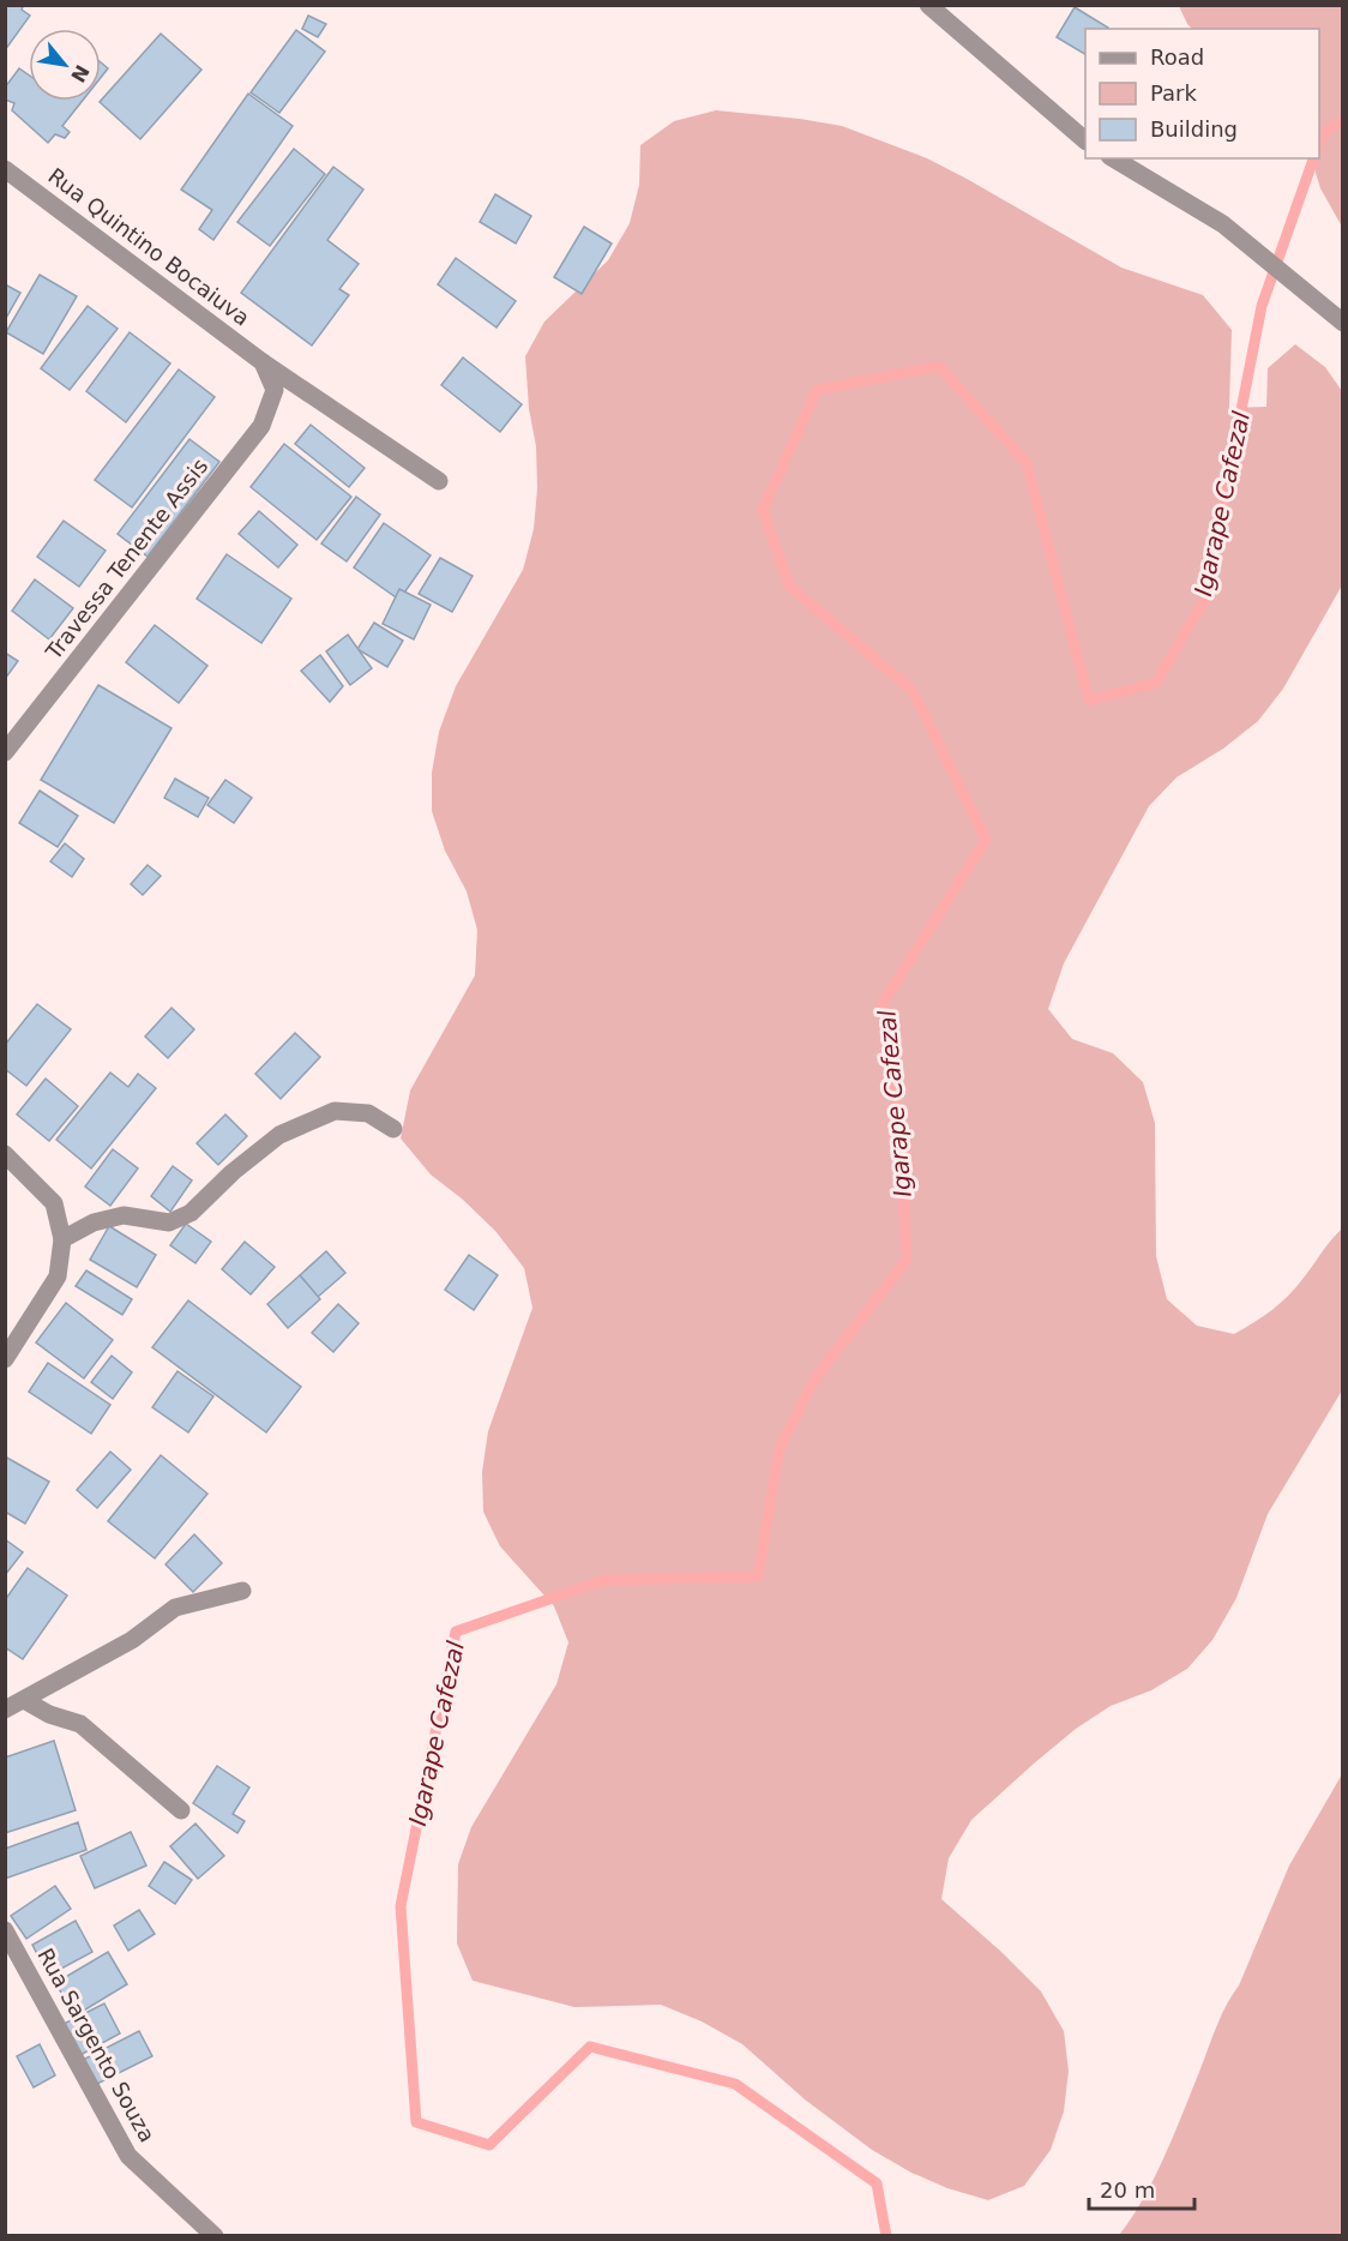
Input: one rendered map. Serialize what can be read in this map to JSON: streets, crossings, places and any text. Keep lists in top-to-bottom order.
{
  "streets": {
    "street": ["Rua Quintino Bocaiuva", "Travessa Tenente Assis", "Rua Sargento Souza"]
  },
  "crossings": [
    ["Rua Quintino Bocaiuva", "Travessa Tenente Assis"]
  ],
  "water": ["Igarape Cafezal"],
  "legend": ["Road", "Park", "Building"],
  "scale_bar": "20 m",
  "north": "bottom right"
}
